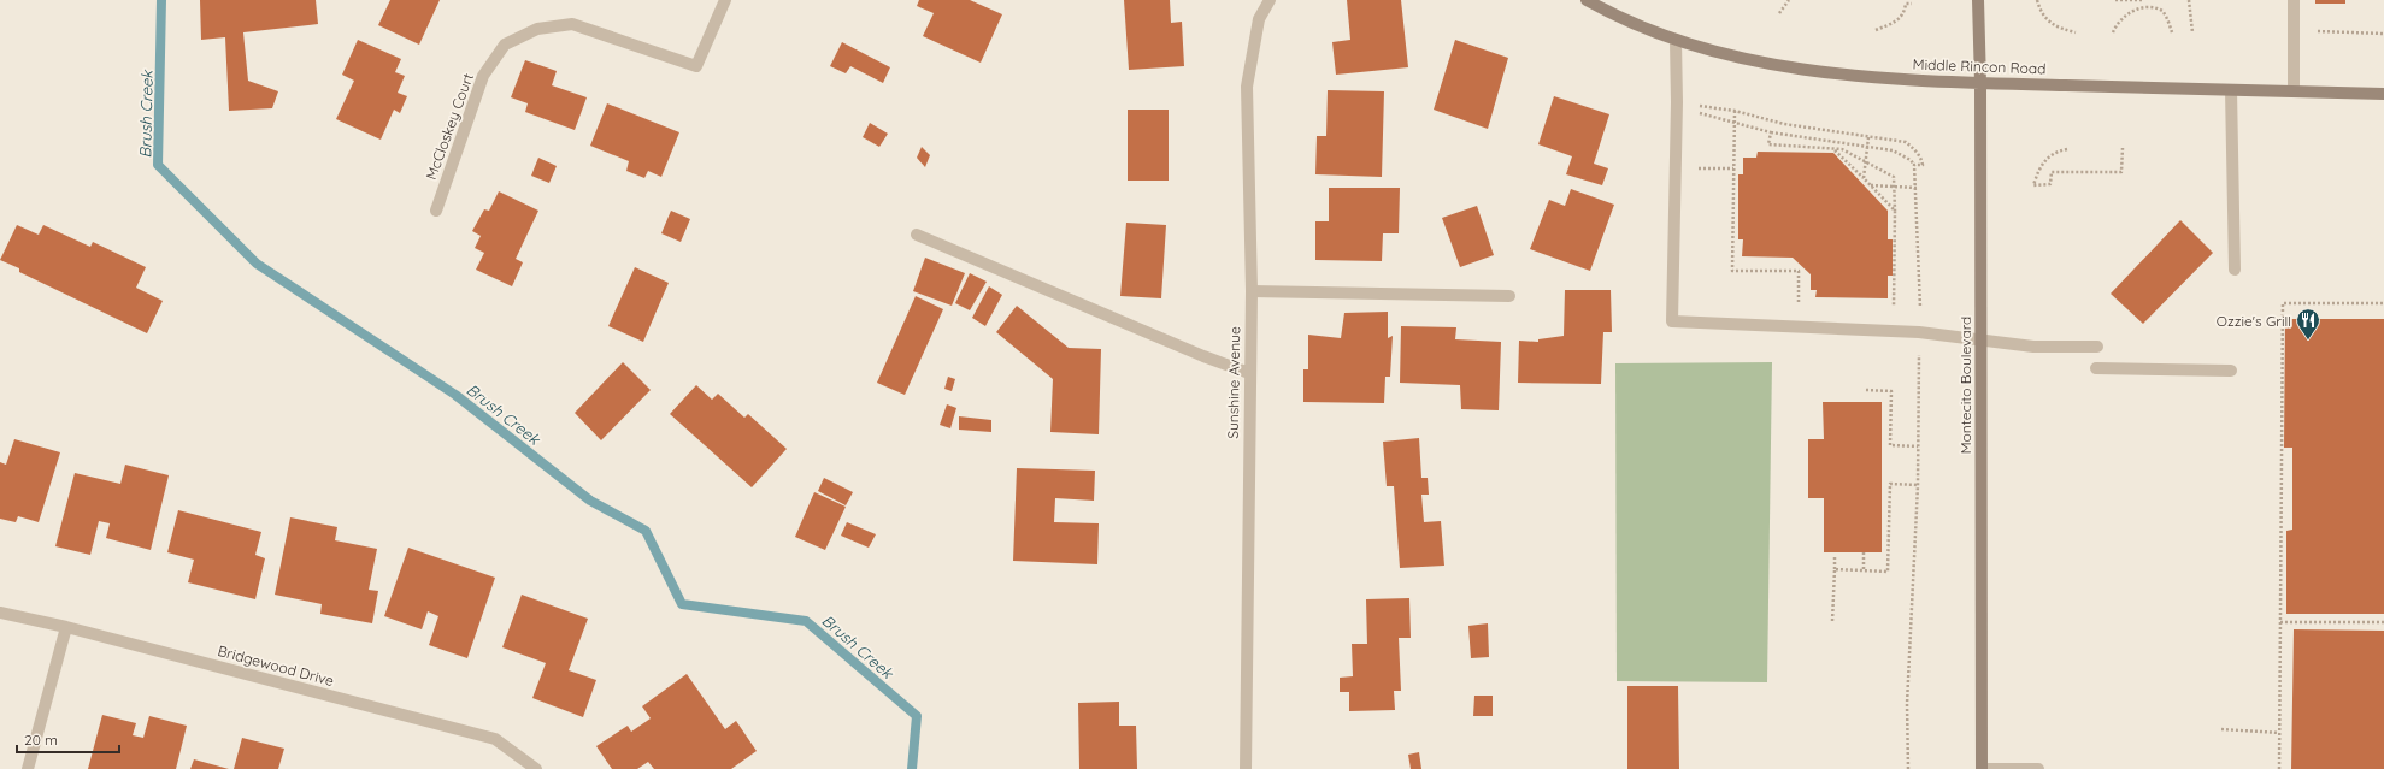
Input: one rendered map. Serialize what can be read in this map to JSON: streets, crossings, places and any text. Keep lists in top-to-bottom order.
{
  "streets": {
    "street": [
      "Middle Rincon Road",
      "McCloskey Court",
      "Sunshine Avenue",
      "Montecito Boulevard",
      "Bridgewood Drive"
    ]
  },
  "crossings": [
    ["Middle Rincon Road", "Montecito Boulevard"]
  ],
  "water": ["Brush Creek"],
  "places": {
    "restaurant": ["Ozzie's Grill"]
  },
  "scale_bar": "20 m"
}
